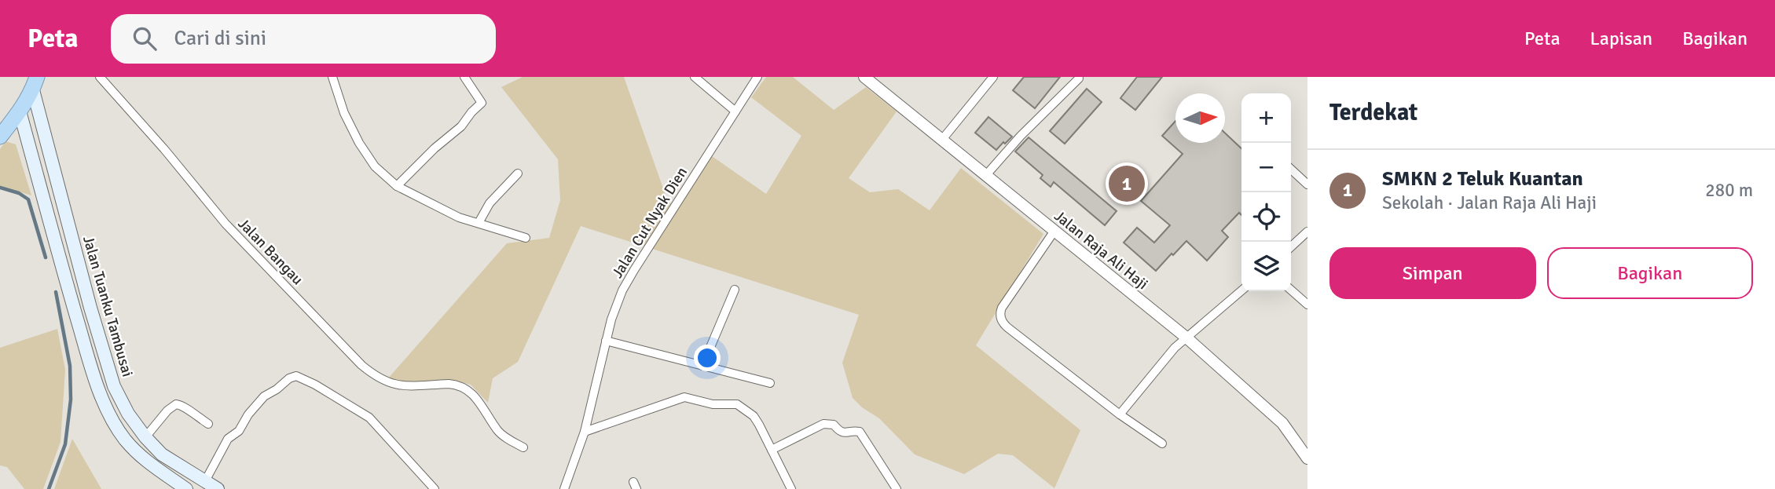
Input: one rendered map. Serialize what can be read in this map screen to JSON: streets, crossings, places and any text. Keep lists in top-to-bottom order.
{
  "streets": {
    "main road": ["Jalan Tuanku Tambusai"],
    "street": ["Jalan Cut Nyak Dien", "Jalan Raja Ali Haji", "Jalan Bangau"]
  },
  "north": "right",
  "page": {
    "header": "Peta",
    "search": "Cari di sini",
    "nav": ["Peta", "Lapisan", "Bagikan"],
    "heading": "Terdekat",
    "map_buttons": ["+", "−"],
    "list": [
      {
        "mark": "1",
        "name": "SMKN 2 Teluk Kuantan",
        "note": "Sekolah · Jalan Raja Ali Haji",
        "value": "280 m"
      }
    ],
    "pins": "1",
    "buttons": ["Simpan", "Bagikan"]
  }
}
